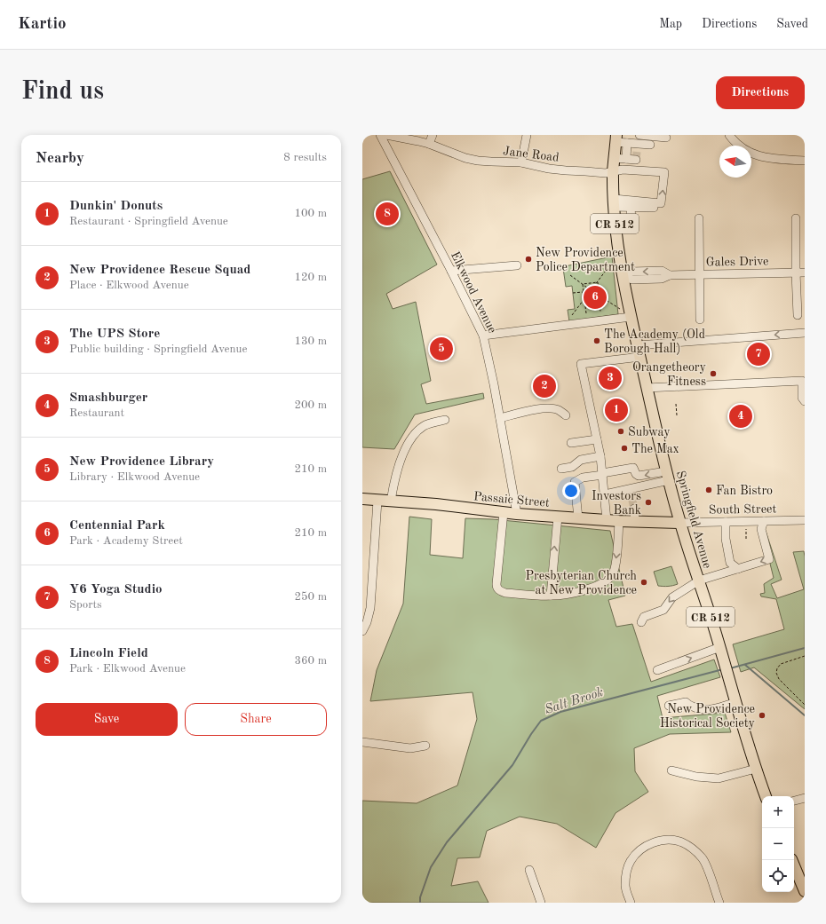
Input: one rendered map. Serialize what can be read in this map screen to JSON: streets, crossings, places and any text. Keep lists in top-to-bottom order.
{
  "streets": {
    "main road": ["CR 512", "Passaic Street", "Springfield Avenue"],
    "street": [
      "Jane Road",
      "Gales Drive",
      "Elkwood Avenue",
      "South Street"
    ]
  },
  "crossings": [
    ["Jane Road", "Springfield Avenue"],
    ["Gales Drive", "Springfield Avenue"],
    ["Elkwood Avenue", "Passaic Street"],
    ["Passaic Street", "South Street"],
    ["Passaic Street", "Springfield Avenue"],
    ["South Street", "Springfield Avenue"]
  ],
  "water": ["Salt Brook"],
  "places": [
    "New Providence Police Department",
    "The Academy (Old Borough Hall)",
    "Orangetheory Fitness",
    "Subway",
    "The Max",
    "Fan Bistro",
    "Investors Bank",
    "Presbyterian Church at New Providence",
    "New Providence Historical Society"
  ],
  "north": "left",
  "page": {
    "header": "Kartio",
    "nav": ["Map", "Directions", "Saved"],
    "buttons": [
      "Directions",
      ["Save", "Share"]
    ],
    "title": "Find us",
    "heading": ["Nearby", "8 results"],
    "list": [
      {
        "mark": "1",
        "name": "Dunkin' Donuts",
        "note": "Restaurant · Springfield Avenue",
        "value": "100 m"
      },
      {
        "mark": "2",
        "name": "New Providence Rescue Squad",
        "note": "Place · Elkwood Avenue",
        "value": "120 m"
      },
      {
        "mark": "3",
        "name": "The UPS Store",
        "note": "Public building · Springfield Avenue",
        "value": "130 m"
      },
      {
        "mark": "4",
        "name": "Smashburger",
        "note": "Restaurant",
        "value": "200 m"
      },
      {
        "mark": "5",
        "name": "New Providence Library",
        "note": "Library · Elkwood Avenue",
        "value": "210 m"
      },
      {
        "mark": "6",
        "name": "Centennial Park",
        "note": "Park · Academy Street",
        "value": "210 m"
      },
      {
        "mark": "7",
        "name": "Y6 Yoga Studio",
        "note": "Sports",
        "value": "250 m"
      },
      {
        "mark": "8",
        "name": "Lincoln Field",
        "note": "Park · Elkwood Avenue",
        "value": "360 m"
      }
    ],
    "pins": [
      "8",
      "6",
      "5",
      "7",
      "3",
      "2",
      "1",
      "4"
    ],
    "map_buttons": ["+", "−"]
  }
}
